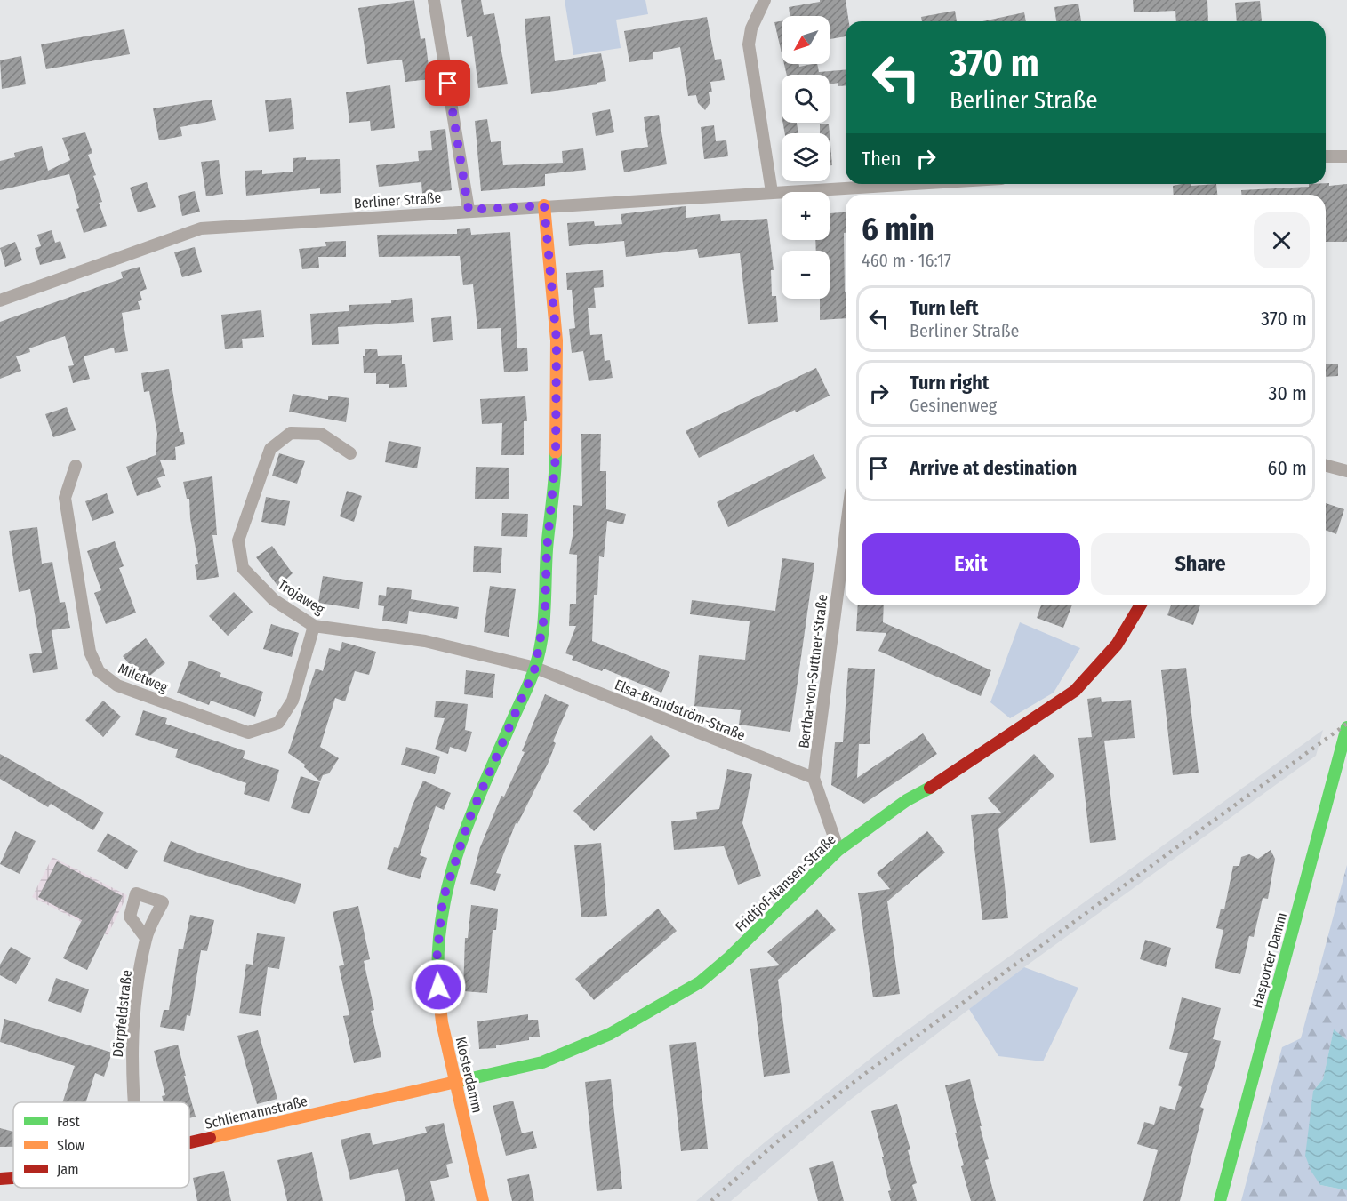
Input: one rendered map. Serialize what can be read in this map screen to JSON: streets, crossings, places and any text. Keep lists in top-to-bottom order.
{
  "streets": {
    "street": [
      "Berliner Straße",
      "Trojaweg",
      "Bertha-von-Suttner-Straße",
      "Miletweg",
      "Elsa-Brandström-Straße",
      "Fridtjof-Nansen-Straße",
      "Hasporter Damm",
      "Dörpfeldstraße",
      "Klosterdamm",
      "Schliemannstraße"
    ]
  },
  "crossings": [
    ["Berliner Straße", "Klosterdamm"],
    ["Trojaweg", "Miletweg"],
    ["Trojaweg", "Elsa-Brandström-Straße"],
    ["Trojaweg", "Klosterdamm"],
    ["Bertha-von-Suttner-Straße", "Elsa-Brandström-Straße"],
    ["Bertha-von-Suttner-Straße", "Fridtjof-Nansen-Straße"],
    ["Elsa-Brandström-Straße", "Klosterdamm"],
    ["Fridtjof-Nansen-Straße", "Klosterdamm"],
    ["Fridtjof-Nansen-Straße", "Schliemannstraße"],
    ["Klosterdamm", "Schliemannstraße"]
  ],
  "legend": ["Fast", "Slow", "Jam"],
  "north": "bottom left",
  "page": {
    "map_buttons": ["+", "−"],
    "turn": ["370 m", "Berliner Straße"],
    "then": "Then",
    "heading": ["6 min", "460 m · 16:17"],
    "list": [
      {
        "name": "Turn left",
        "note": "Berliner Straße",
        "value": "370 m"
      },
      {
        "name": "Turn right",
        "note": "Gesinenweg",
        "value": "30 m"
      },
      {
        "name": "Arrive at destination",
        "value": "60 m"
      }
    ],
    "buttons": ["Exit", "Share"]
  }
}
